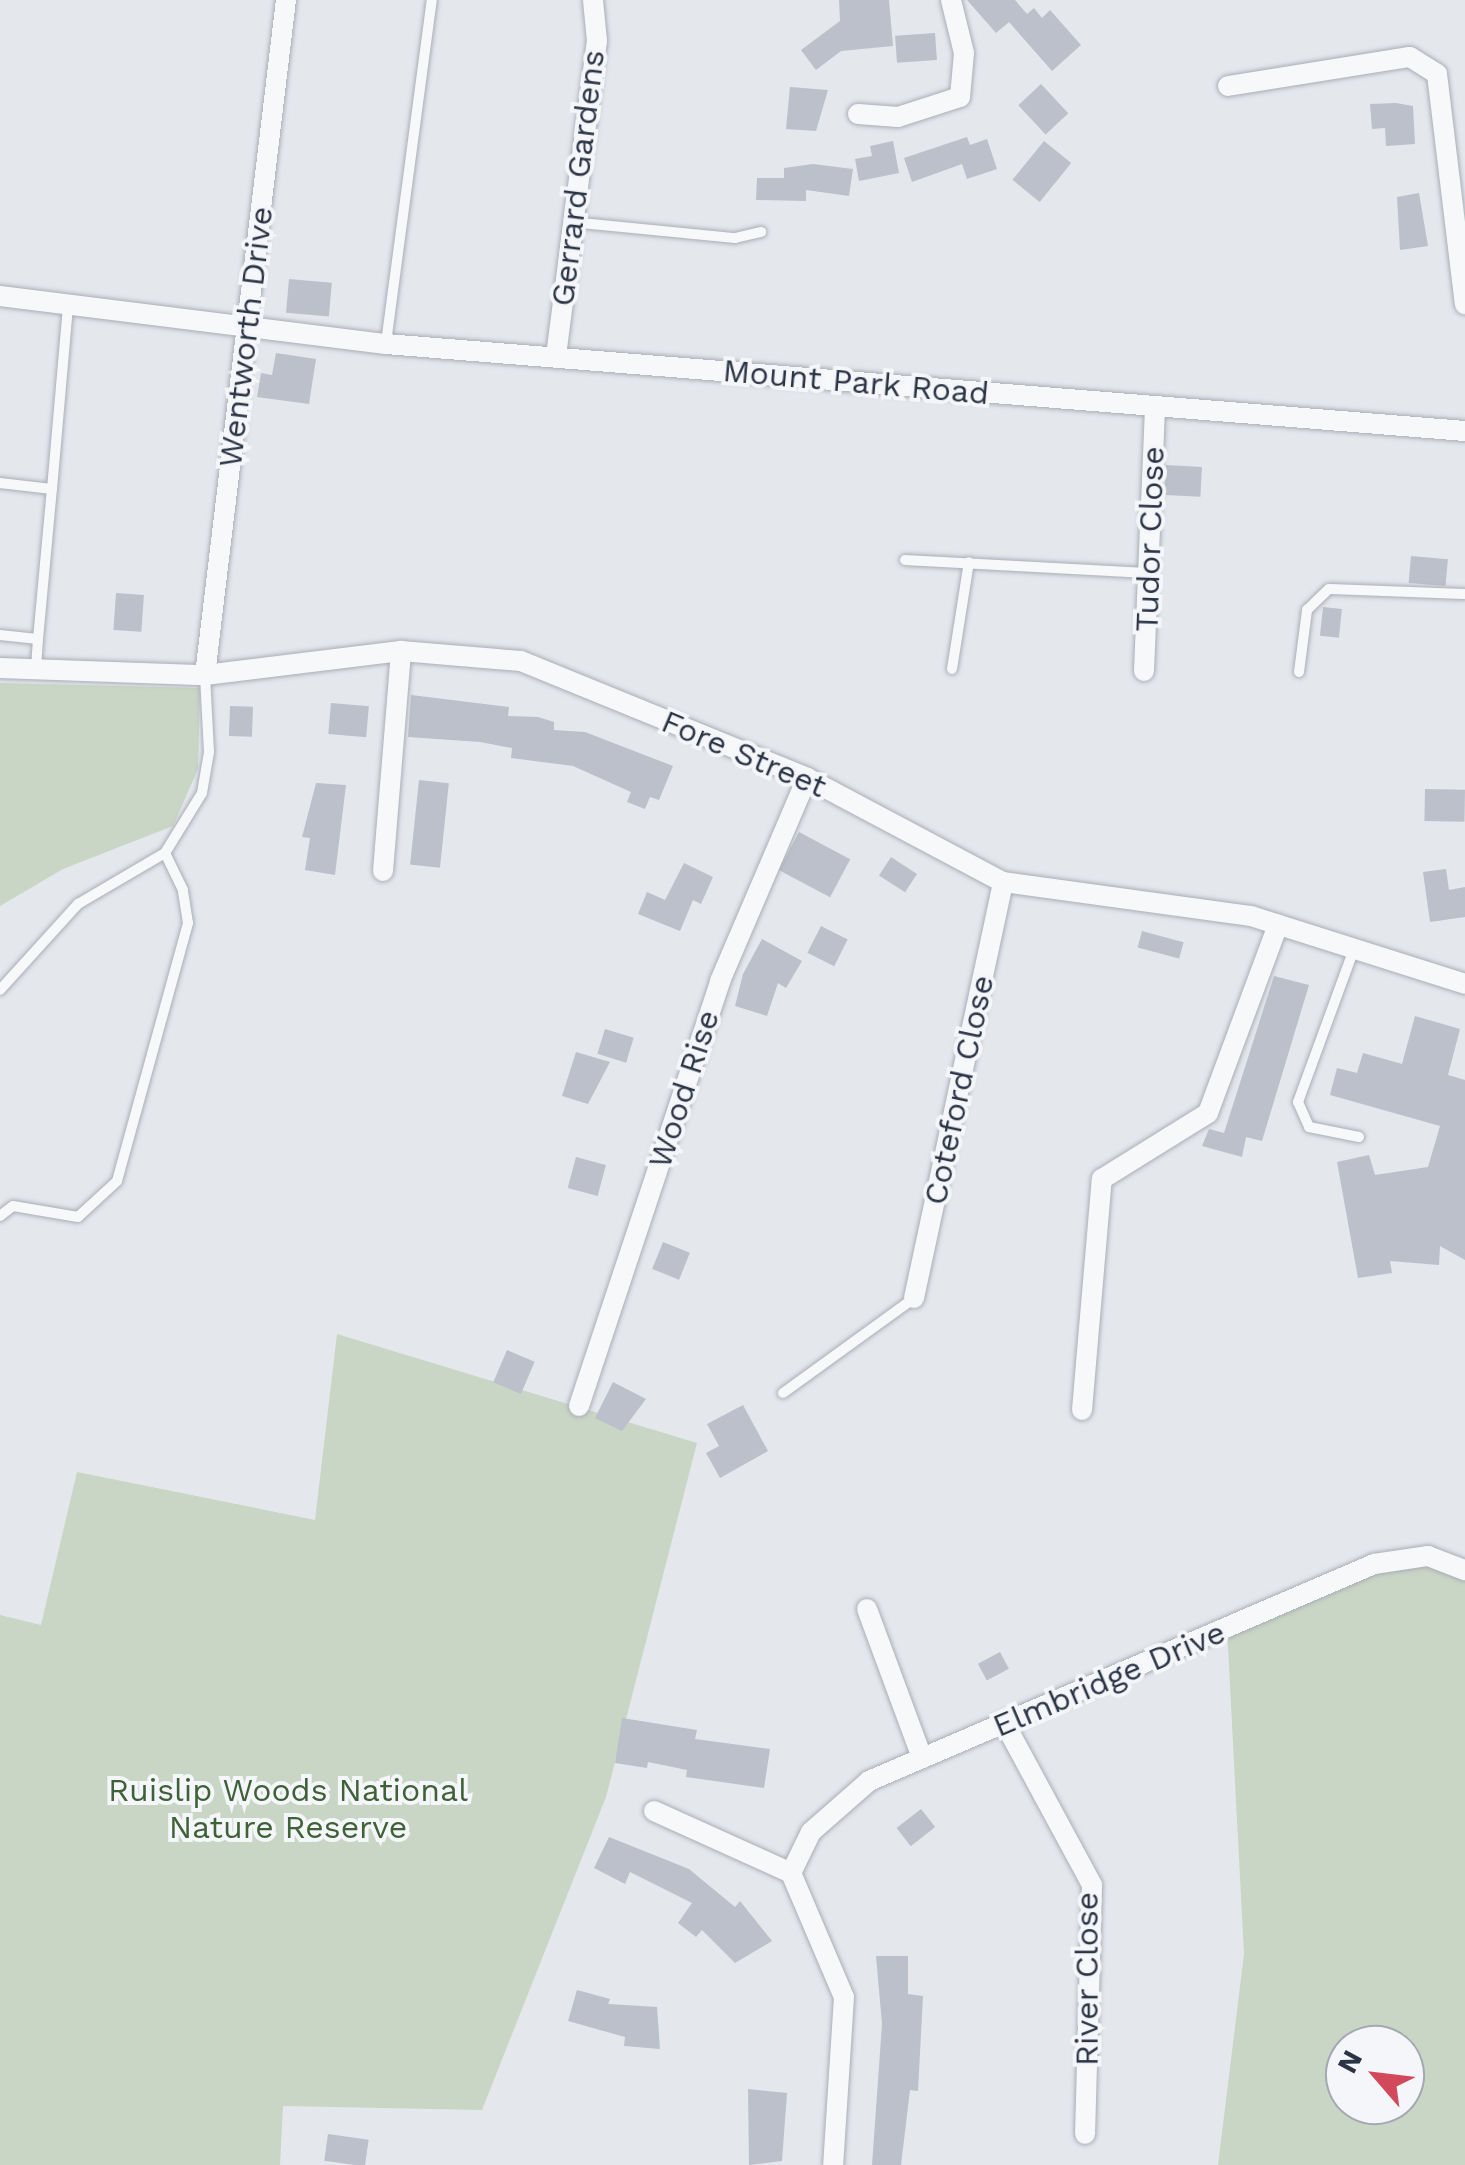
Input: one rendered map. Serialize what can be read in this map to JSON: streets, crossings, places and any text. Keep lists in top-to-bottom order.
{
  "streets": {
    "street": [
      "Gerrard Gardens",
      "Wentworth Drive",
      "Mount Park Road",
      "Tudor Close",
      "Fore Street",
      "Wood Rise",
      "Coteford Close",
      "Elmbridge Drive",
      "River Close"
    ]
  },
  "crossings": [
    ["Gerrard Gardens", "Mount Park Road"],
    ["Wentworth Drive", "Mount Park Road"],
    ["Wentworth Drive", "Fore Street"],
    ["Mount Park Road", "Tudor Close"],
    ["Fore Street", "Wood Rise"],
    ["Fore Street", "Coteford Close"],
    ["Elmbridge Drive", "River Close"]
  ],
  "parks": ["Ruislip Woods National Nature Reserve"],
  "north": "top left"
}
